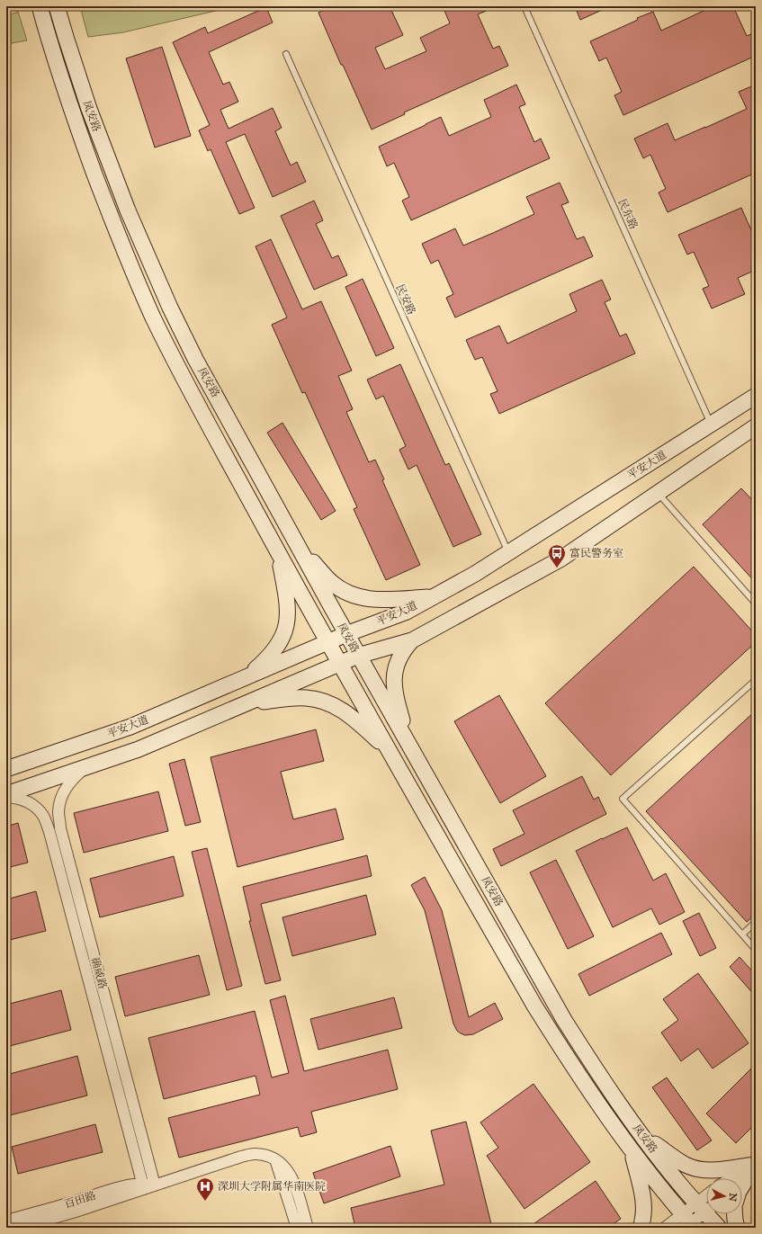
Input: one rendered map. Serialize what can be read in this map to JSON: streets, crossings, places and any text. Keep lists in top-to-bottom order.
{
  "streets": {
    "street": [
      "凤安路",
      "平安大道",
      "确威路",
      "百田路"
    ],
    "lane": ["民东路", "民安路"]
  },
  "crossings": [
    ["凤安路", "平安大道"],
    ["民东路", "平安大道"],
    ["民安路", "平安大道"],
    ["确威路", "百田路"]
  ],
  "places": {
    "bus stop": ["富民警务室"],
    "hospital": ["深圳大学附属华南医院"]
  },
  "north": "right"
}
